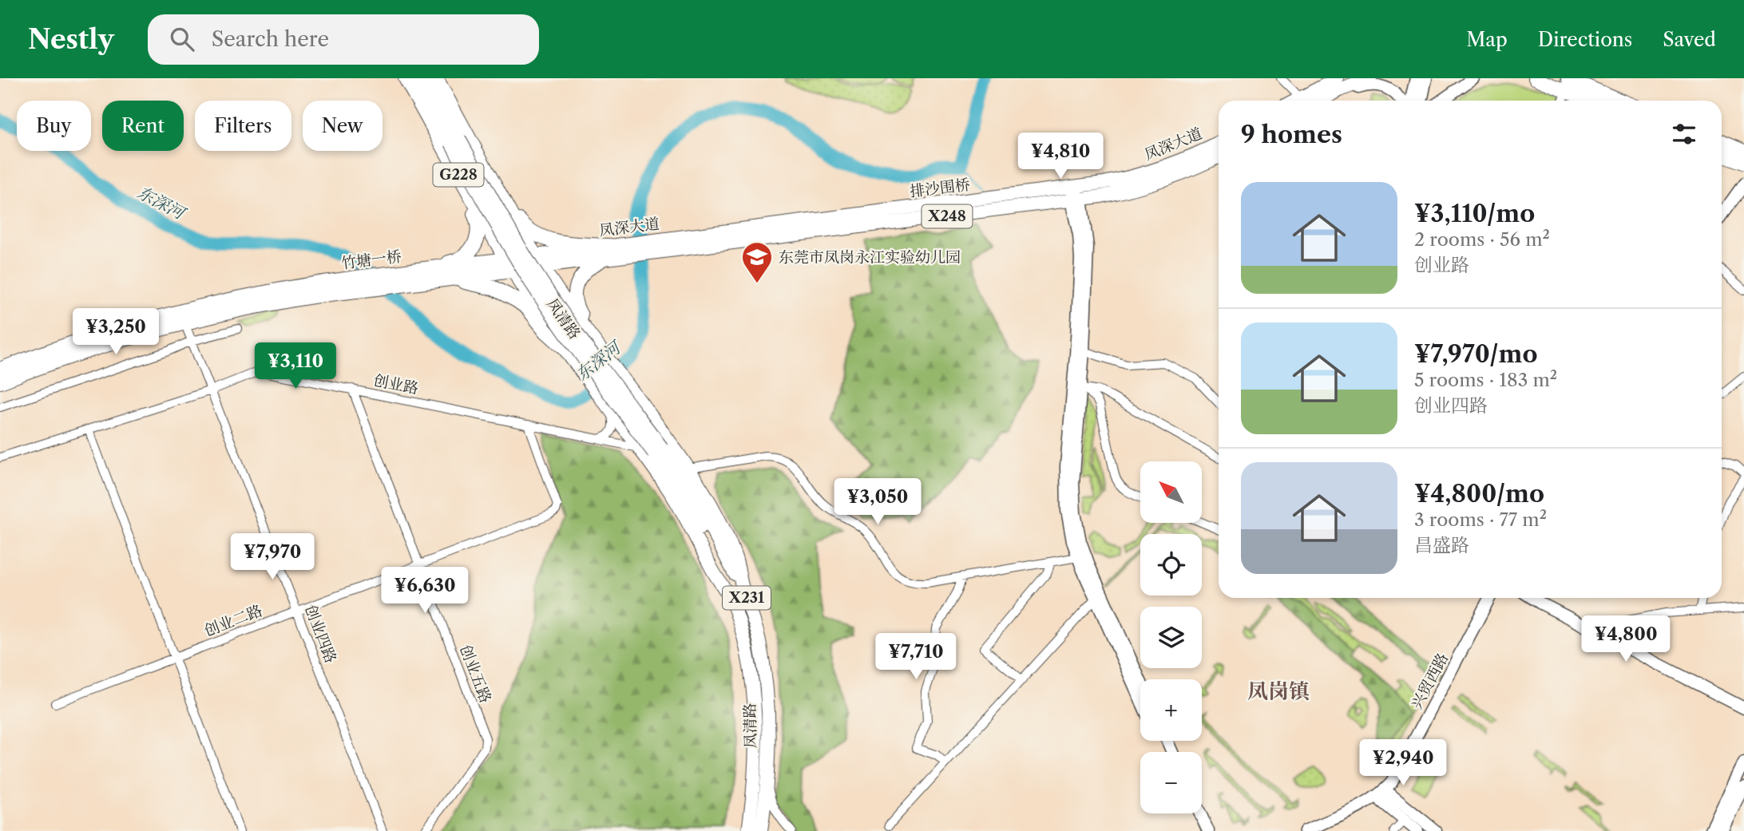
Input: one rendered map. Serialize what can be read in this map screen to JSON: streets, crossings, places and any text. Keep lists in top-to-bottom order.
{
  "streets": {
    "highway": [
      "凤深大道",
      "G228",
      "竹塘一桥",
      "凤清路"
    ],
    "main road": ["排沙围桥", "X248", "X231"],
    "street": [
      "创业路",
      "创业二路",
      "创业四路",
      "创业五路",
      "兴贸西路"
    ]
  },
  "crossings": [
    ["凤深大道", "G228"],
    ["凤深大道", "排沙围桥"],
    ["凤深大道", "竹塘一桥"],
    ["凤深大道", "凤清路"],
    ["G228", "竹塘一桥"],
    ["G228", "凤清路"],
    ["G228", "创业四路"],
    ["竹塘一桥", "创业四路"],
    ["凤清路", "创业路"],
    ["创业路", "创业二路"],
    ["创业路", "创业四路"],
    ["创业路", "创业五路"],
    ["创业二路", "创业四路"],
    ["创业二路", "创业五路"]
  ],
  "districts": ["凤岗镇"],
  "water": ["东深河"],
  "places": {
    "school or university": ["东莞市凤岗永江实验幼儿园"]
  },
  "north": "top left",
  "page": {
    "header": "Nestly",
    "search": "Search here",
    "nav": ["Map", "Directions", "Saved"],
    "chip": [
      "Buy",
      "Rent",
      "Filters",
      "New"
    ],
    "heading": "9 homes",
    "price": [
      "¥4,810",
      "¥3,250",
      "¥3,110",
      "¥3,050",
      "¥7,970",
      "¥6,630",
      "¥4,800",
      "¥7,710",
      "¥2,940"
    ],
    "list": [
      {
        "name": "¥3,110/mo",
        "note": "2 rooms · 56 m² · 创业路"
      },
      {
        "name": "¥7,970/mo",
        "note": "5 rooms · 183 m² · 创业四路"
      },
      {
        "name": "¥4,800/mo",
        "note": "3 rooms · 77 m² · 昌盛路"
      }
    ],
    "map_buttons": ["+", "−"]
  }
}
